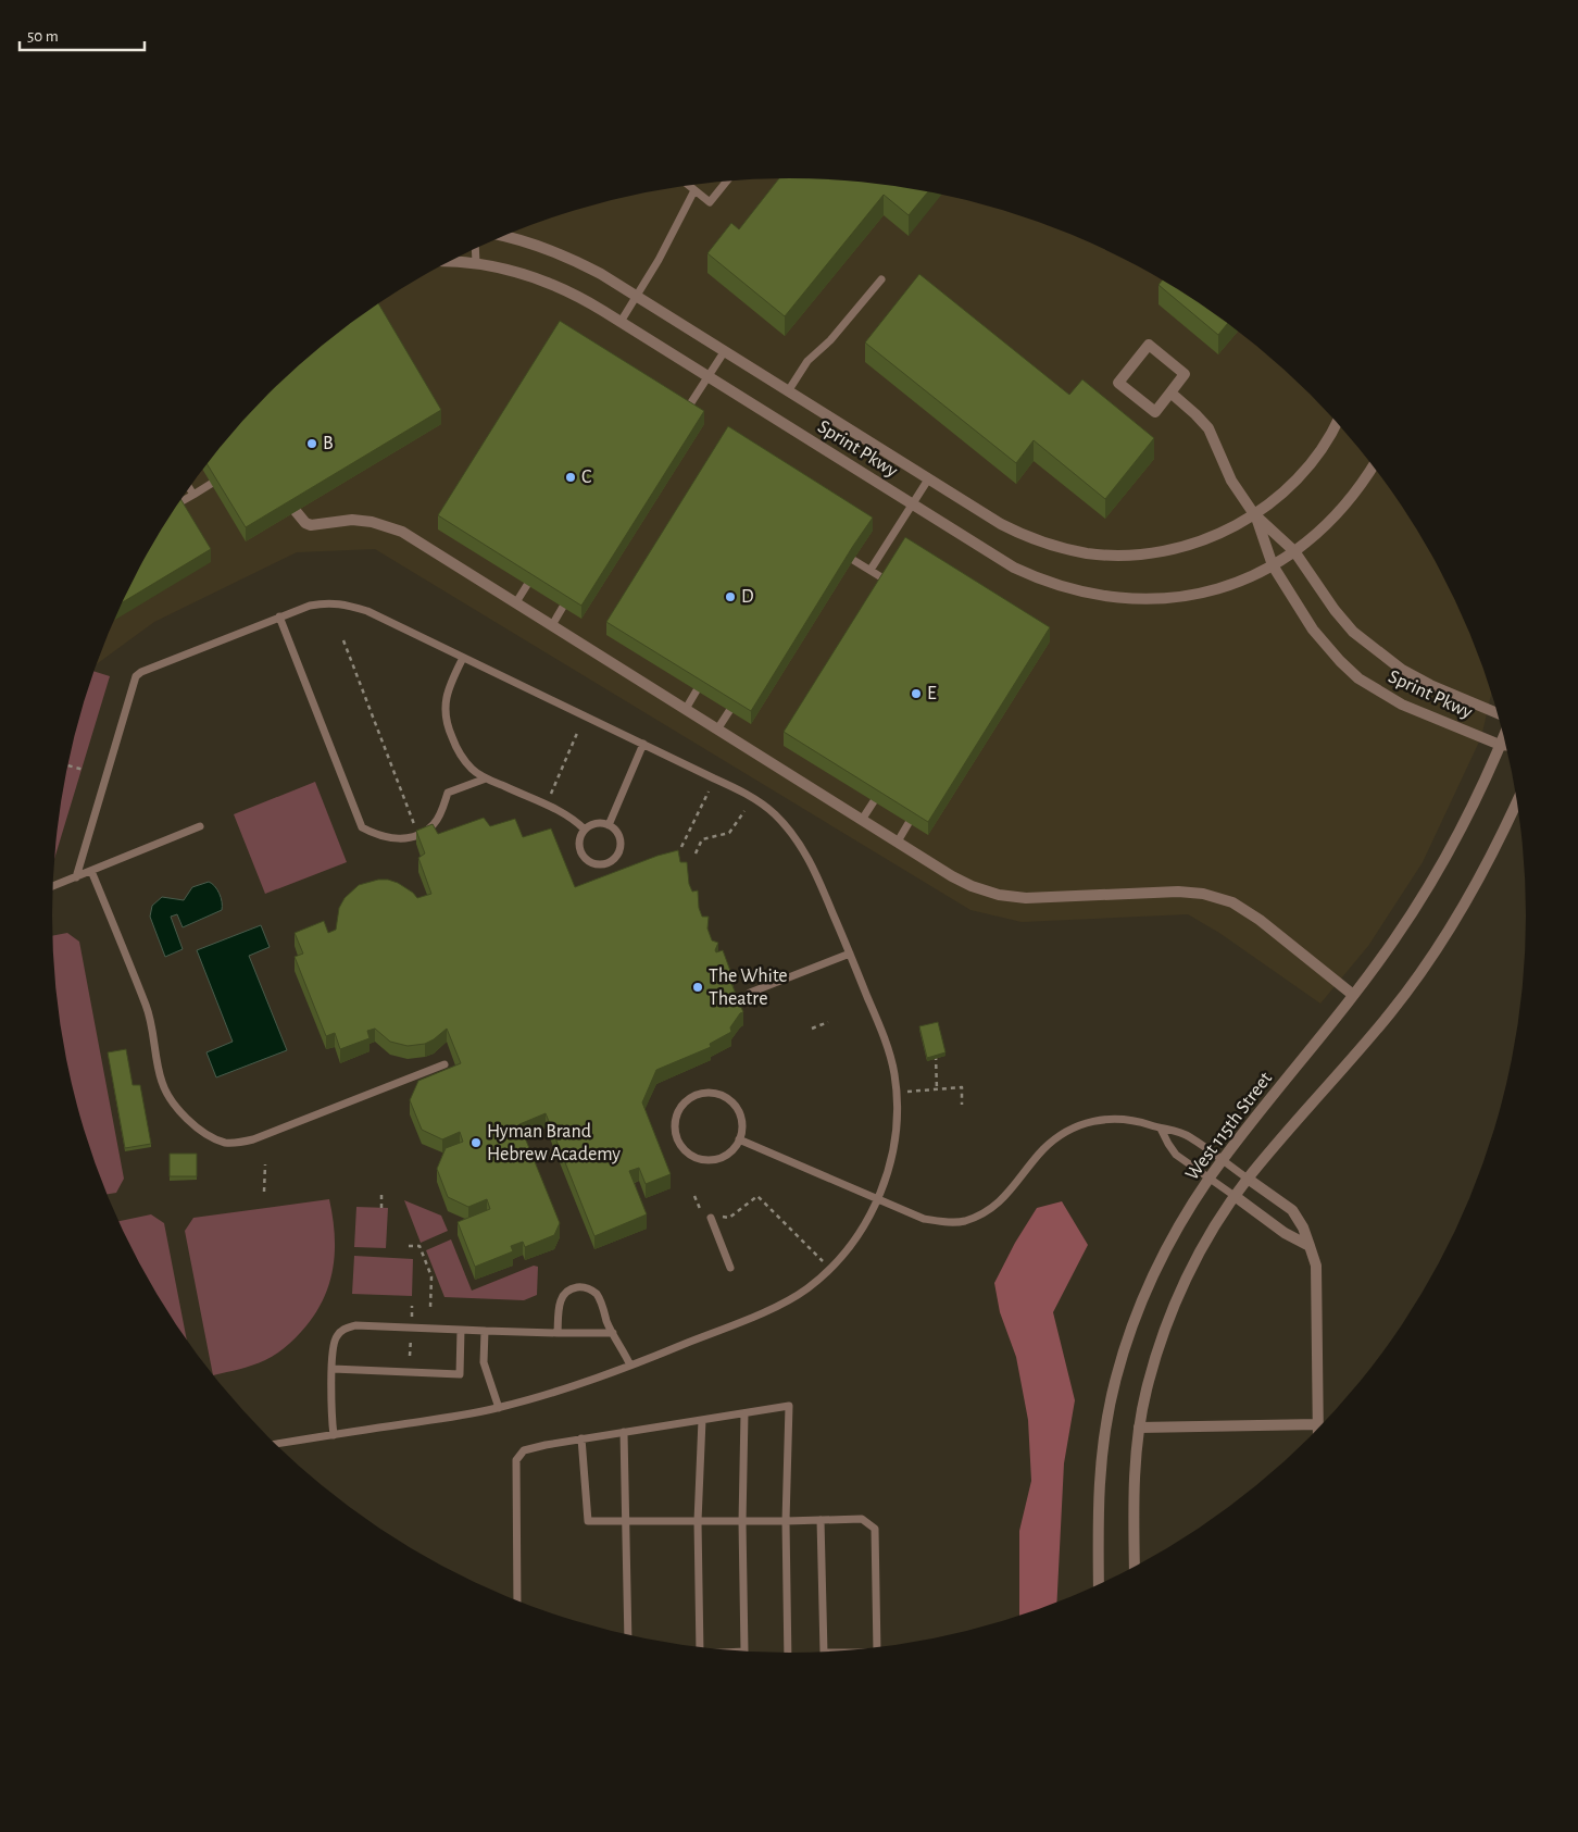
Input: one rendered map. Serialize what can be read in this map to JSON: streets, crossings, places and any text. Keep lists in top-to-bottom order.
{
  "streets": {
    "street": ["Sprint Pkwy", "West 115th Street"]
  },
  "crossings": [
    ["Sprint Pkwy", "West 115th Street"]
  ],
  "places": [
    "B",
    "C",
    "D",
    "E",
    "The White Theatre",
    "Hyman Brand Hebrew Academy"
  ],
  "scale_bar": "50 m"
}
